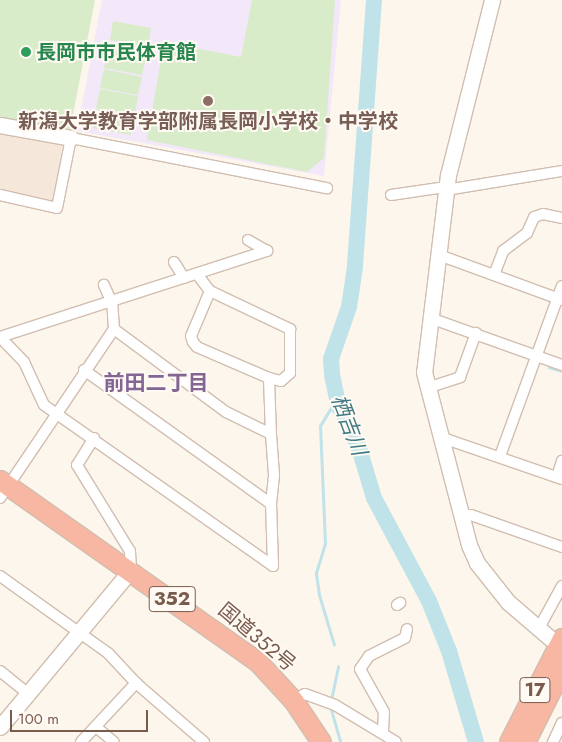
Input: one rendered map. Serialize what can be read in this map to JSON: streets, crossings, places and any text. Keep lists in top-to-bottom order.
{
  "streets": {
    "highway": ["352", "国道352号", "17"]
  },
  "districts": ["前田二丁目"],
  "water": ["栖吉川"],
  "places": ["長岡市市民体育館", "新潟大学教育学部附属長岡小学校・中学校"],
  "scale_bar": "100 m"
}
